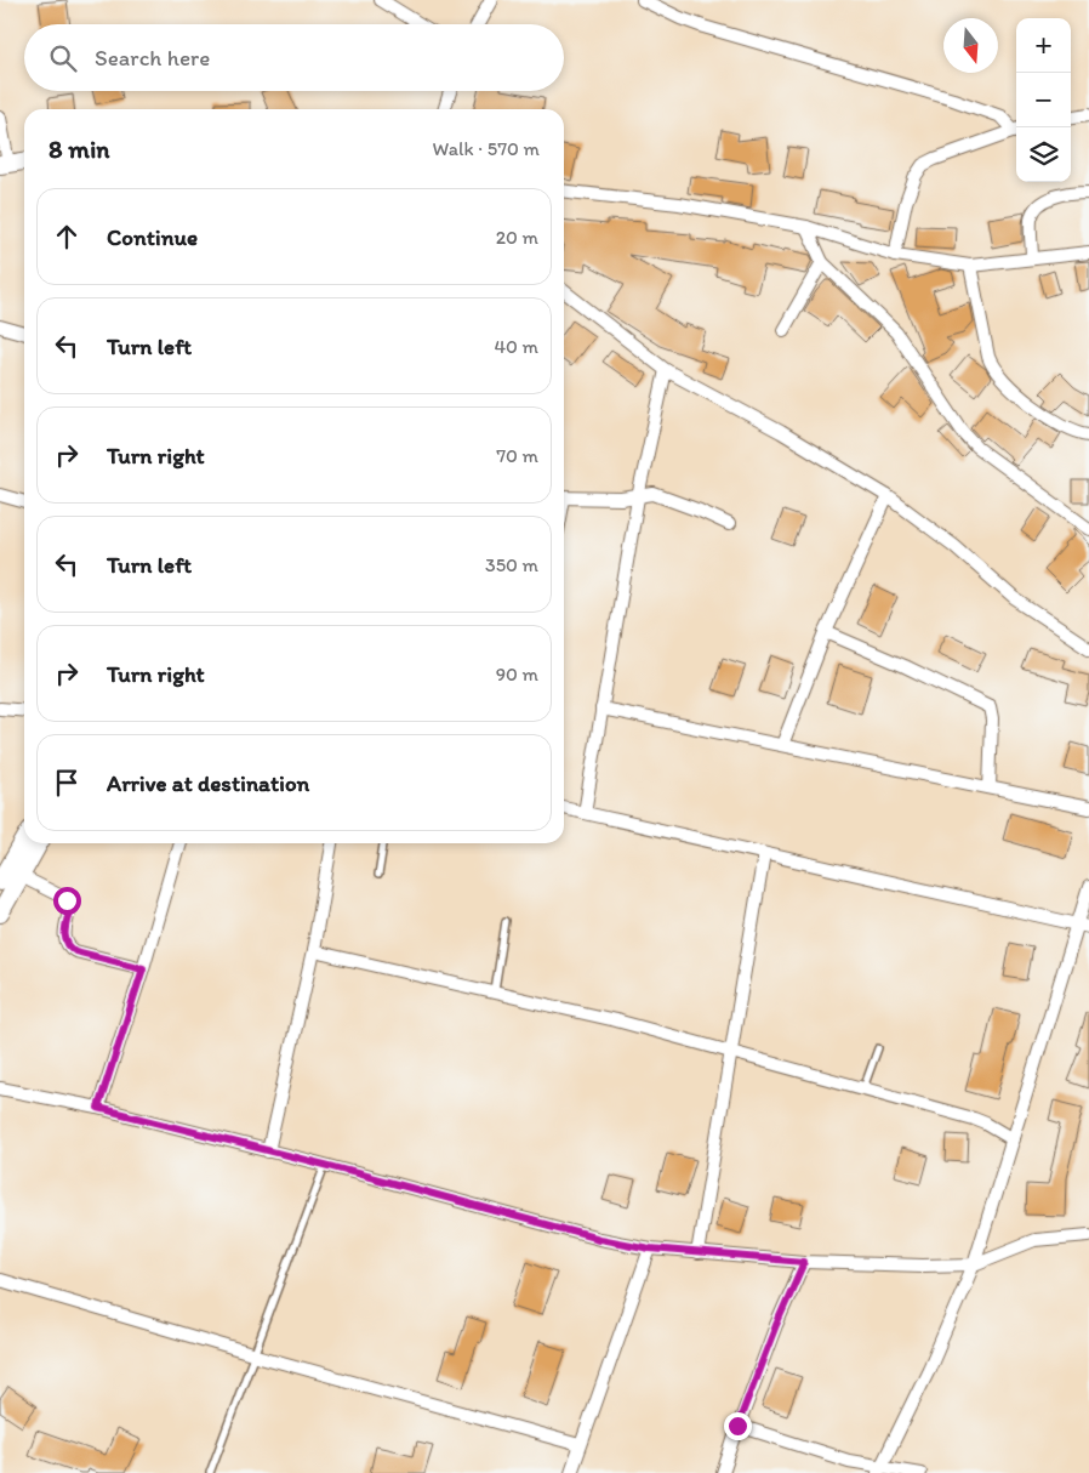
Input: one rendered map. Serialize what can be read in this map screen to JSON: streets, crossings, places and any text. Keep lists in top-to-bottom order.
{
  "north": "bottom",
  "page": {
    "map_buttons": ["+", "−"],
    "search": "Search here",
    "heading": ["8 min", "Walk · 570 m"],
    "list": [
      ["Continue", "20 m"],
      ["Turn left", "40 m"],
      ["Turn right", "70 m"],
      ["Turn left", "350 m"],
      ["Turn right", "90 m"],
      "Arrive at destination"
    ]
  }
}
